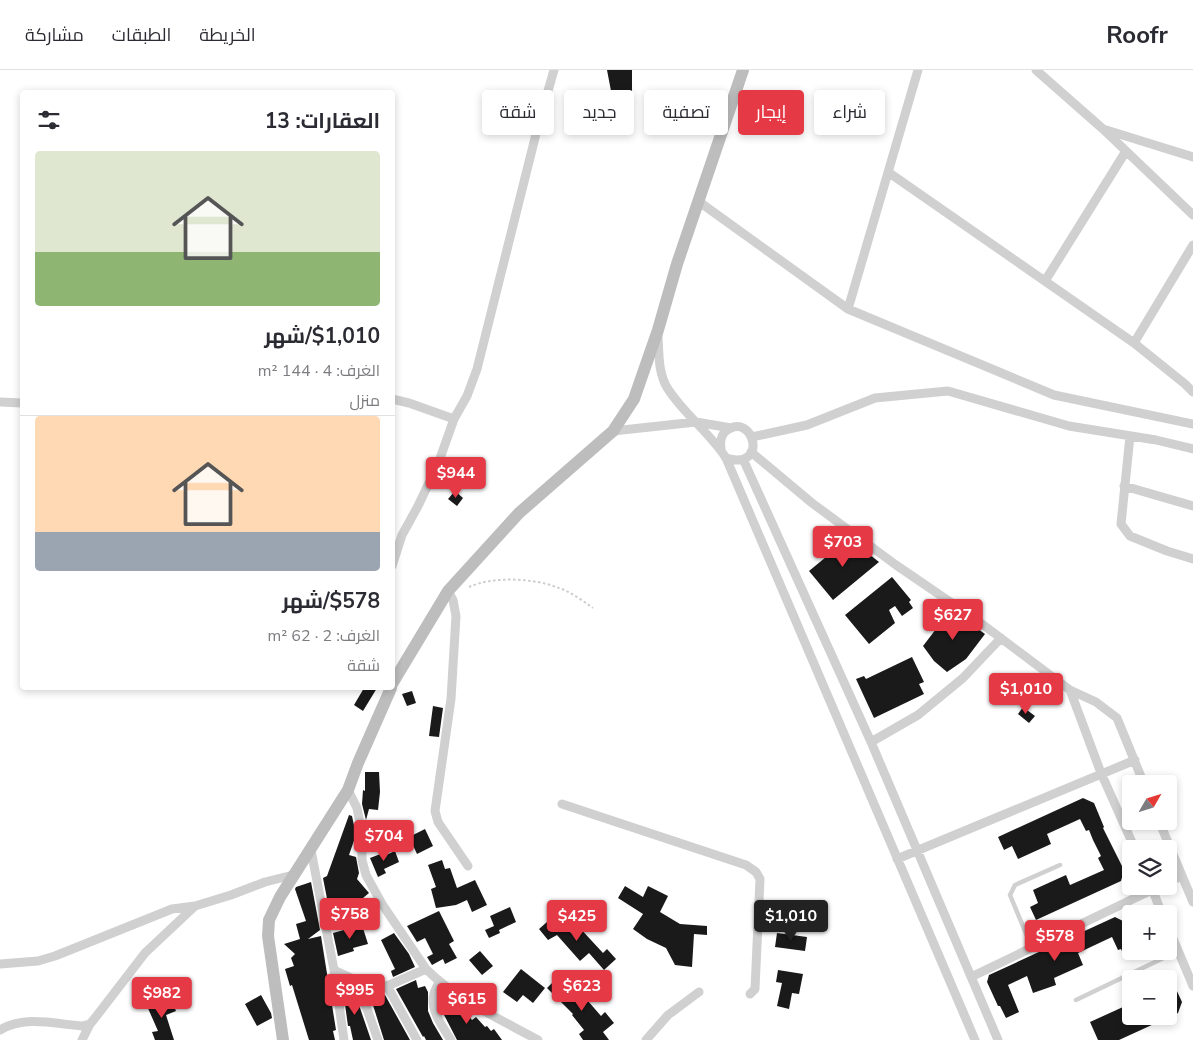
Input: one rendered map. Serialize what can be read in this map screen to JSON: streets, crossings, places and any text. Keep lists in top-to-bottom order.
{
  "north": "top right",
  "page": {
    "header": "Roofr",
    "nav": ["الخريطة", "الطبقات", "مشاركة"],
    "chip": [
      "شراء",
      "إيجار",
      "تصفية",
      "جديد",
      "شقة"
    ],
    "heading": "العقارات: 13",
    "list": [
      {
        "name": "$1,010/شهر",
        "note": "الغرف: 4 · 144 m² · منزل"
      },
      {
        "name": "$578/شهر",
        "note": "الغرف: 2 · 62 m² · شقة"
      }
    ],
    "price": [
      "$944",
      "$703",
      "$627",
      "$1,010",
      "$704",
      "$758",
      "$425",
      "$1,010",
      "$578",
      "$623",
      "$995",
      "$982",
      "$615"
    ],
    "map_buttons": ["+", "−"]
  }
}
